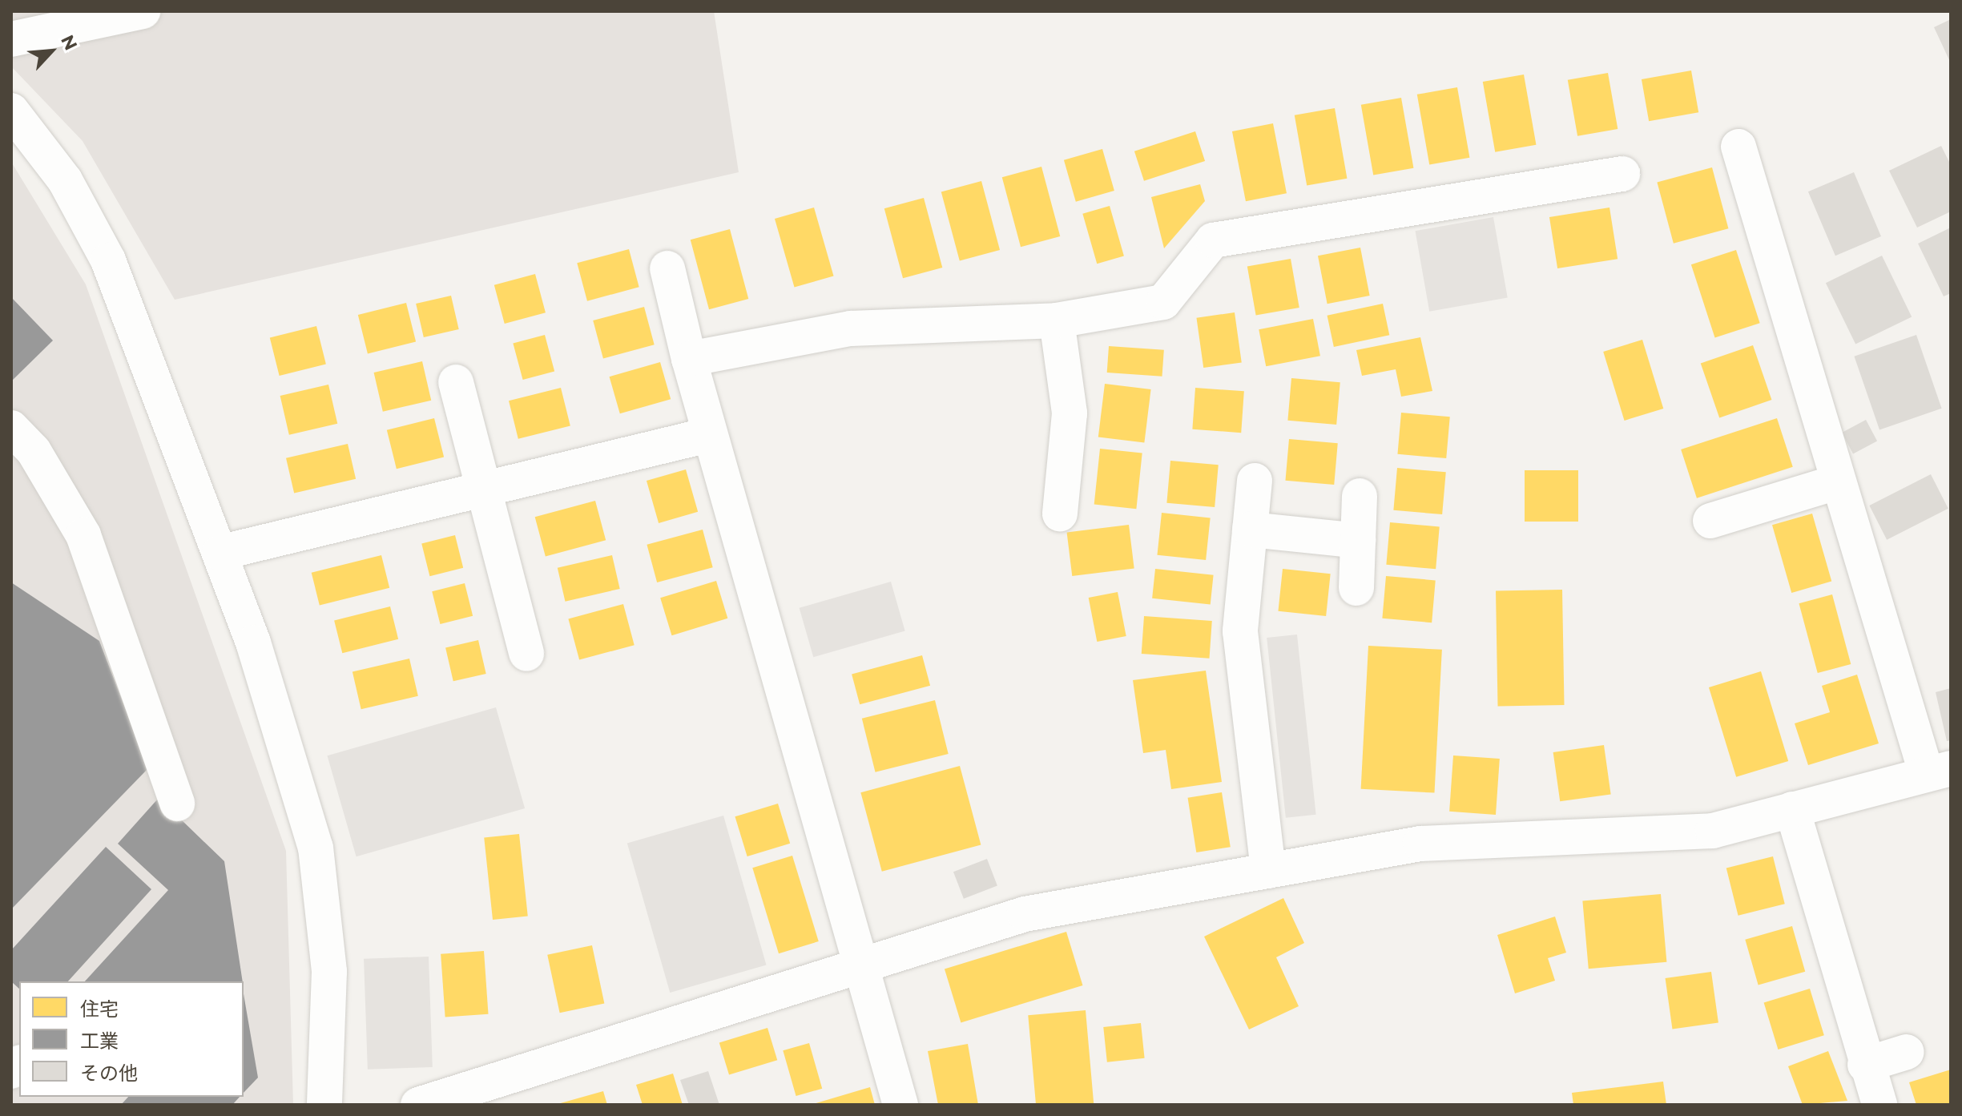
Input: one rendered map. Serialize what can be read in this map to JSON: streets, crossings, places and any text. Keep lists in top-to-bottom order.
{
  "legend": ["住宅", "工業", "その他"],
  "north": "top right"
}
